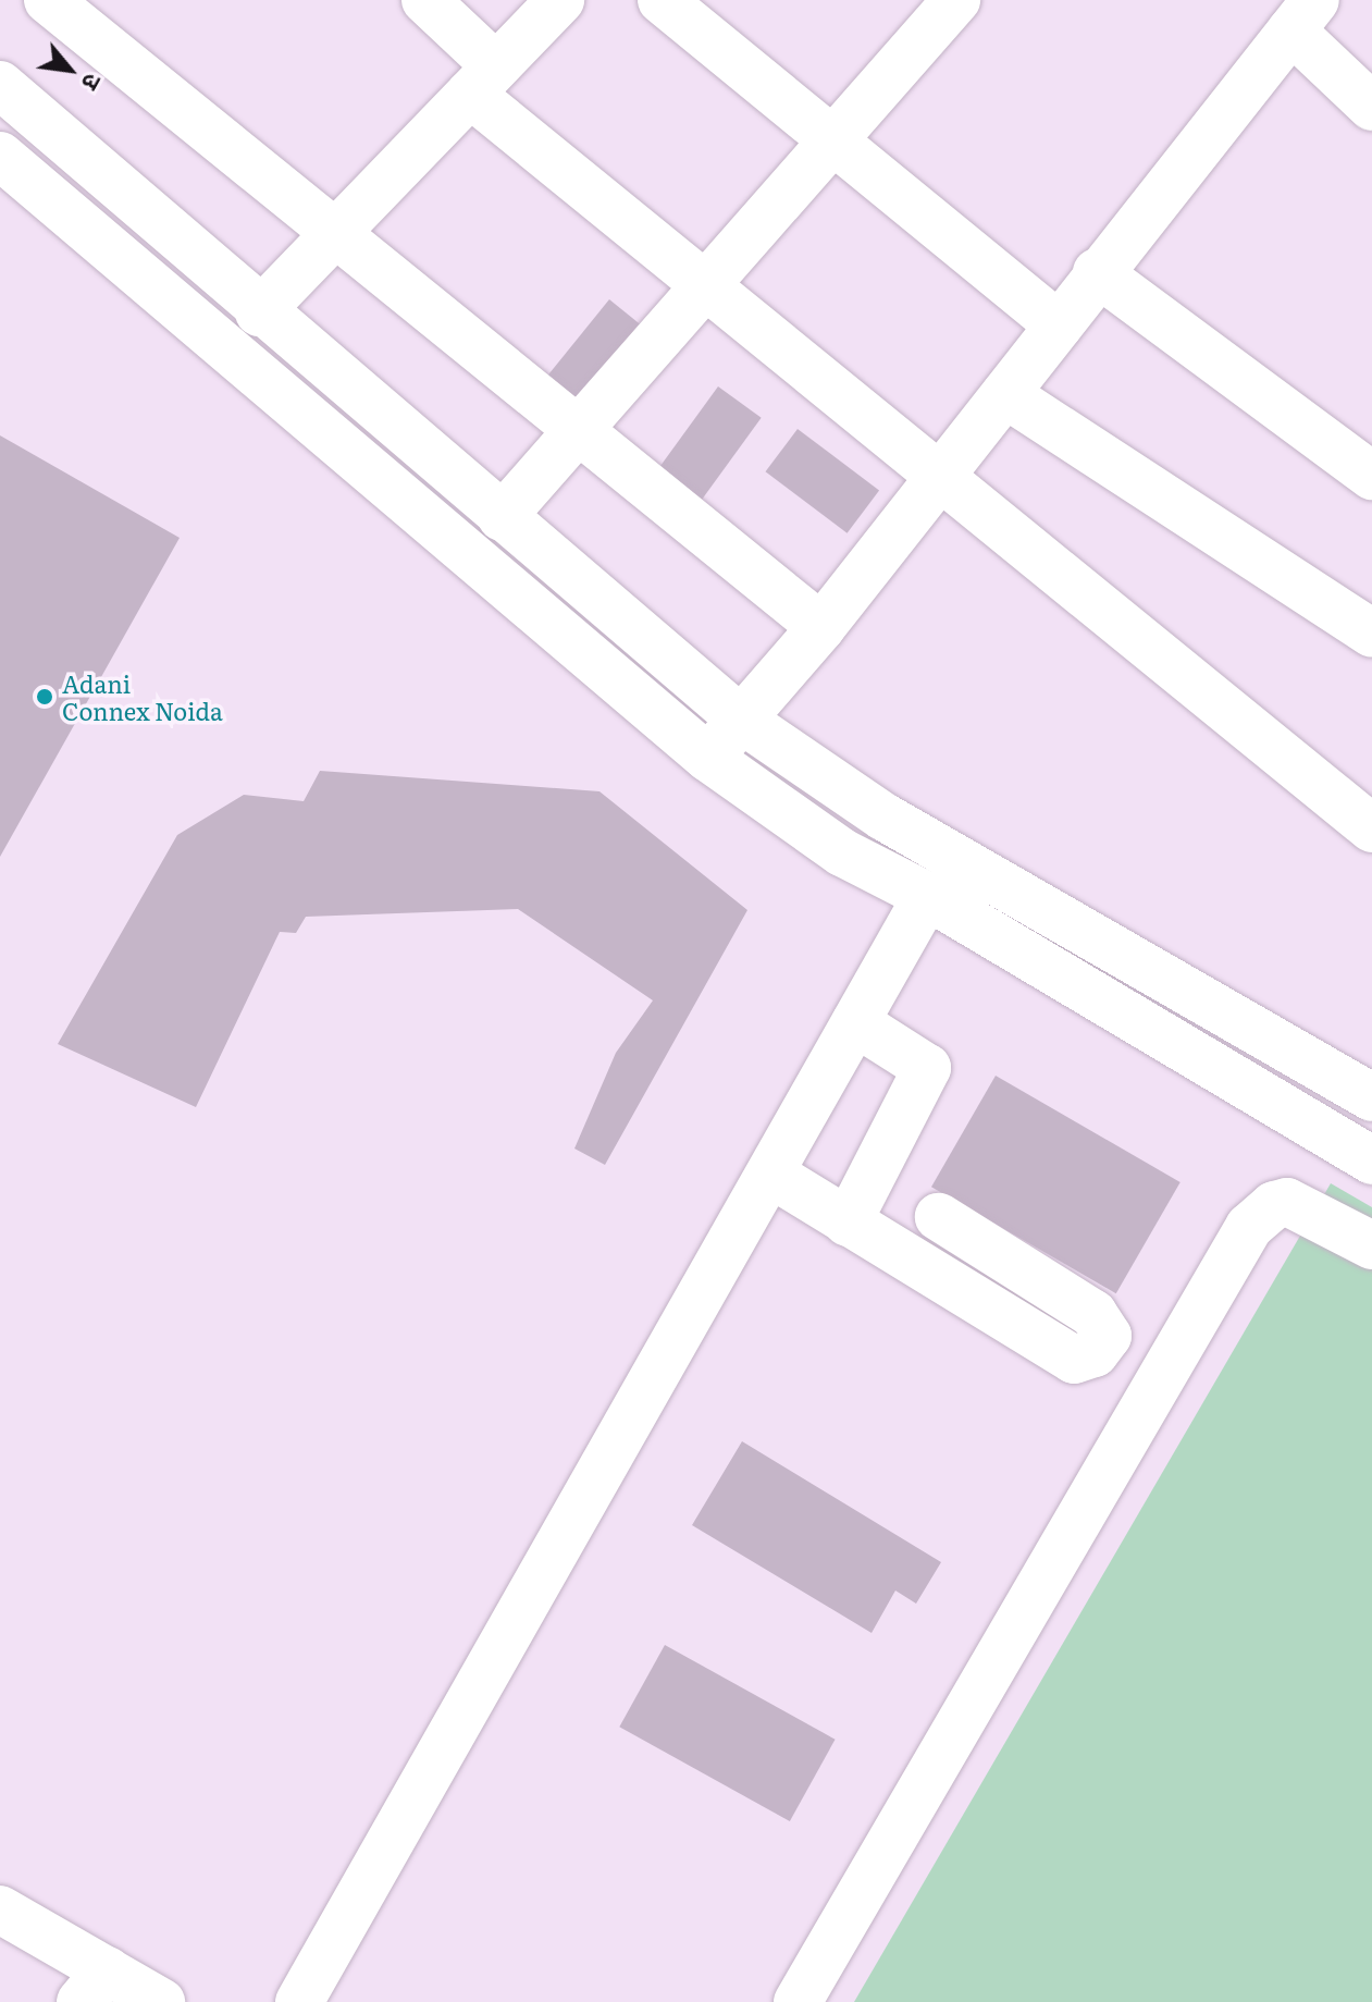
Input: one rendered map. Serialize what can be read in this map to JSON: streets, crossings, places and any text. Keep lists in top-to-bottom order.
{
  "places": ["Adani Connex Noida"],
  "north": "bottom right"
}
